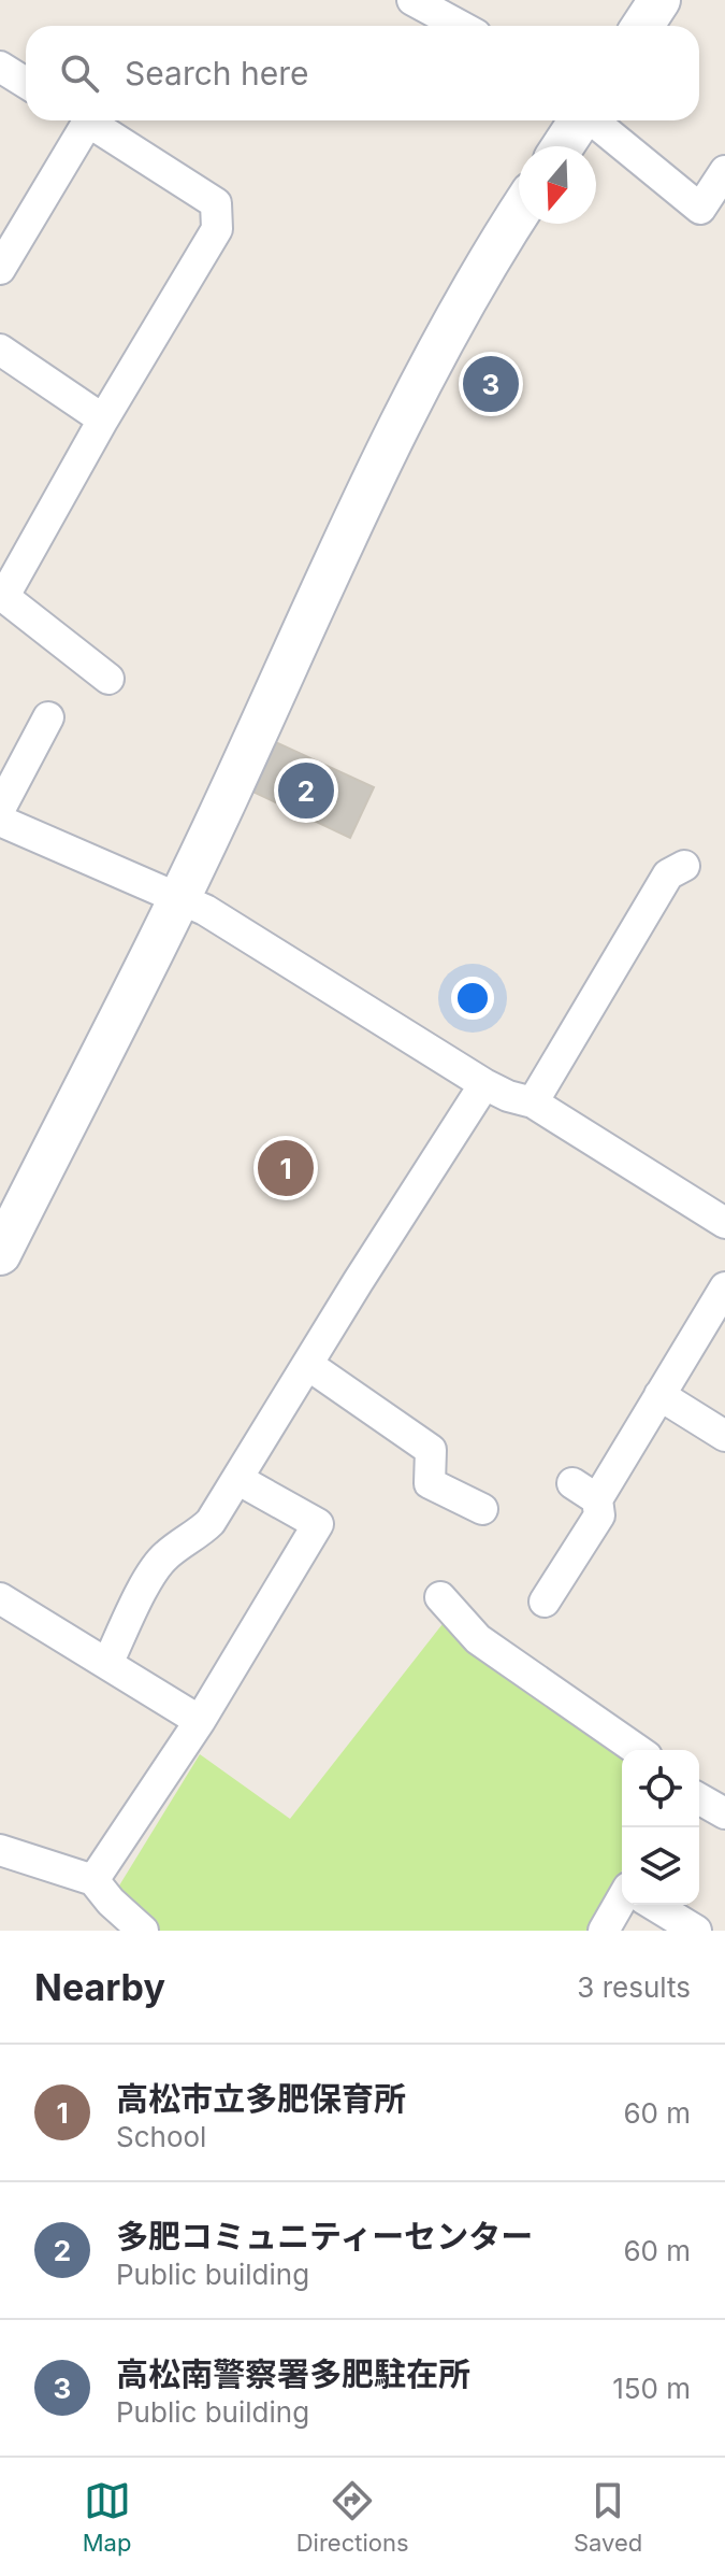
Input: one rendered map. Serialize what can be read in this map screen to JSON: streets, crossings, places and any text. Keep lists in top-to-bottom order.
{
  "north": "bottom",
  "page": {
    "search": "Search here",
    "pins": ["3", "2", "1"],
    "heading": ["Nearby", "3 results"],
    "list": [
      {
        "mark": "1",
        "name": "高松市立多肥保育所",
        "note": "School",
        "value": "60 m"
      },
      {
        "mark": "2",
        "name": "多肥コミュニティーセンター",
        "note": "Public building",
        "value": "60 m"
      },
      {
        "mark": "3",
        "name": "高松南警察署多肥駐在所",
        "note": "Public building",
        "value": "150 m"
      }
    ],
    "nav": ["Map", "Directions", "Saved"]
  }
}
